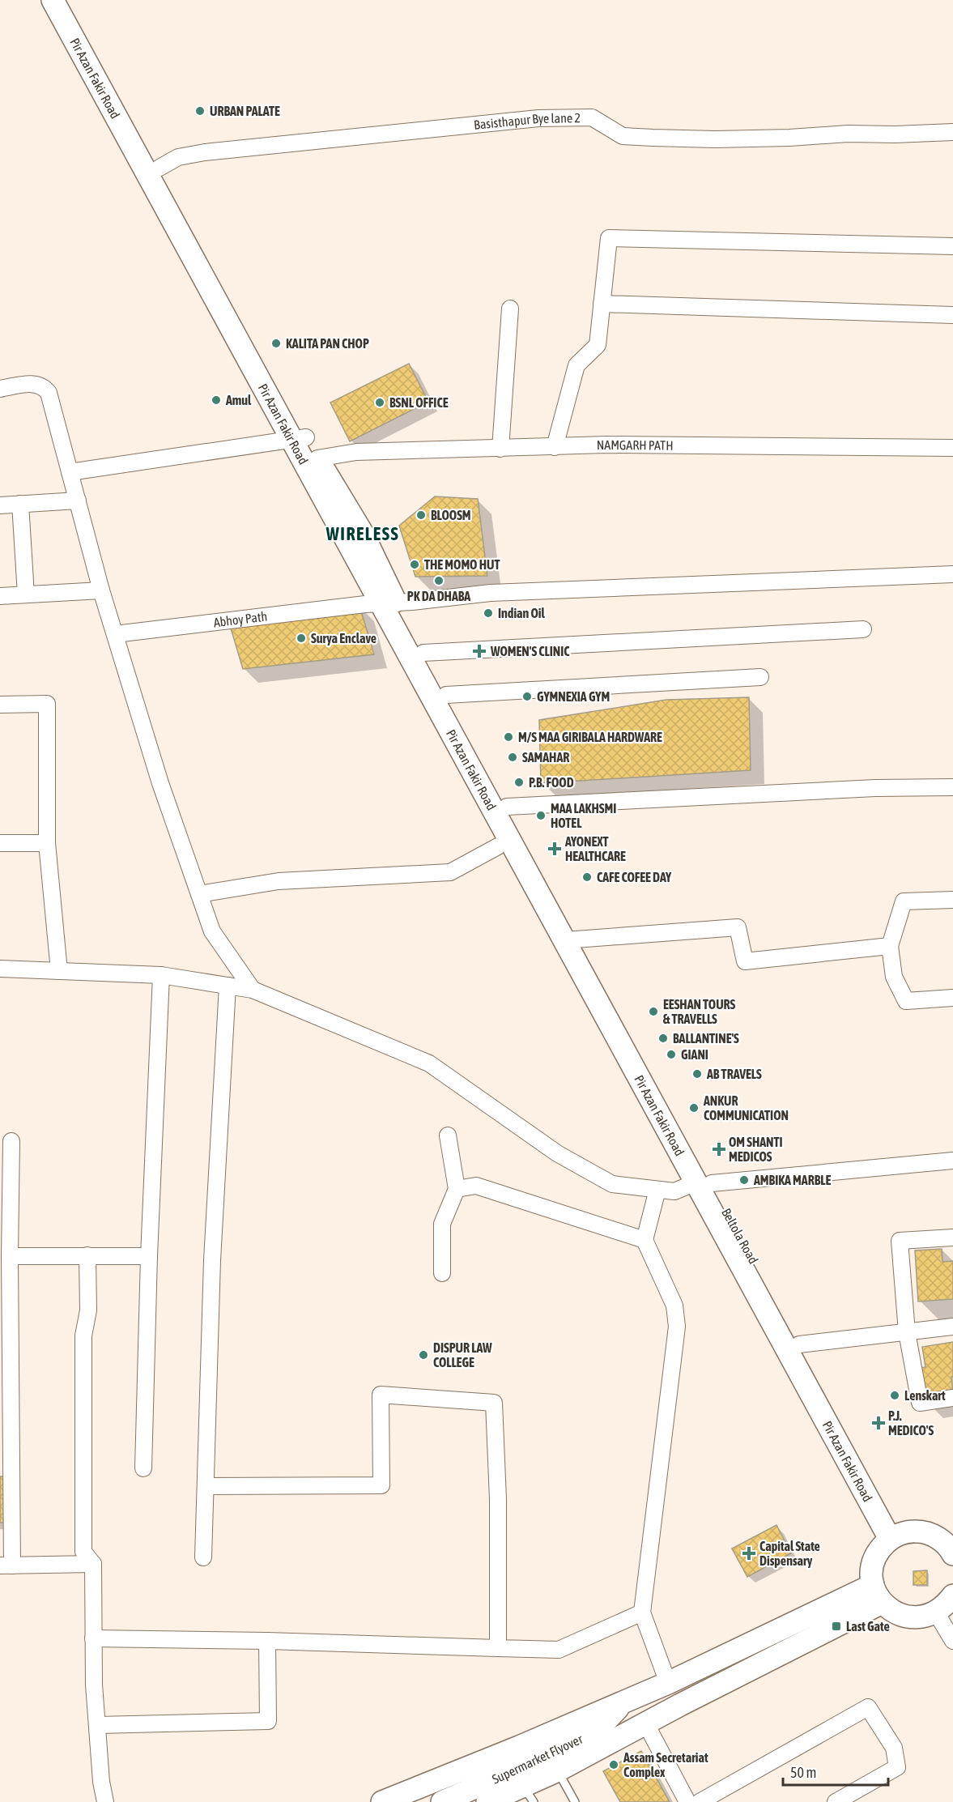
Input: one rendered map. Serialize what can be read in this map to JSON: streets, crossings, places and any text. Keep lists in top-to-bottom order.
{
  "streets": {
    "main road": ["Pir Azan Fakir Road", "Beltola Road", "Supermarket Flyover"],
    "street": ["Basisthapur Bye lane 2", "NAMGARH PATH", "Abhoy Path"]
  },
  "crossings": [
    ["Pir Azan Fakir Road", "Basisthapur Bye lane 2"],
    ["Pir Azan Fakir Road", "NAMGARH PATH"],
    ["Pir Azan Fakir Road", "Abhoy Path"],
    ["Pir Azan Fakir Road", "Beltola Road"]
  ],
  "districts": ["WIRELESS"],
  "places": {
    "other": [
      "URBAN PALATE",
      "KALITA PAN CHOP",
      "Amul",
      "BSNL OFFICE",
      "BLOOSM",
      "THE MOMO HUT",
      "PK DA DHABA",
      "Indian Oil",
      "Surya Enclave",
      "GYMNEXIA GYM",
      "M/S MAA GIRIBALA HARDWARE",
      "SAMAHAR",
      "P.B. FOOD",
      "MAA LAKHSMI HOTEL",
      "CAFE COFEE DAY",
      "EESHAN TOURS & TRAVELLS",
      "BALLANTINE'S",
      "GIANI",
      "AB TRAVELS",
      "ANKUR COMMUNICATION",
      "AMBIKA MARBLE",
      "DISPUR LAW COLLEGE",
      "Lenskart",
      "Assam Secretariat Complex"
    ],
    "health": [
      "WOMEN'S CLINIC",
      "AYONEXT HEALTHCARE",
      "OM SHANTI MEDICOS",
      "P.J. MEDICO'S",
      "Capital State Dispensary"
    ],
    "transit": ["Last Gate"]
  },
  "scale_bar": "50 m"
}
